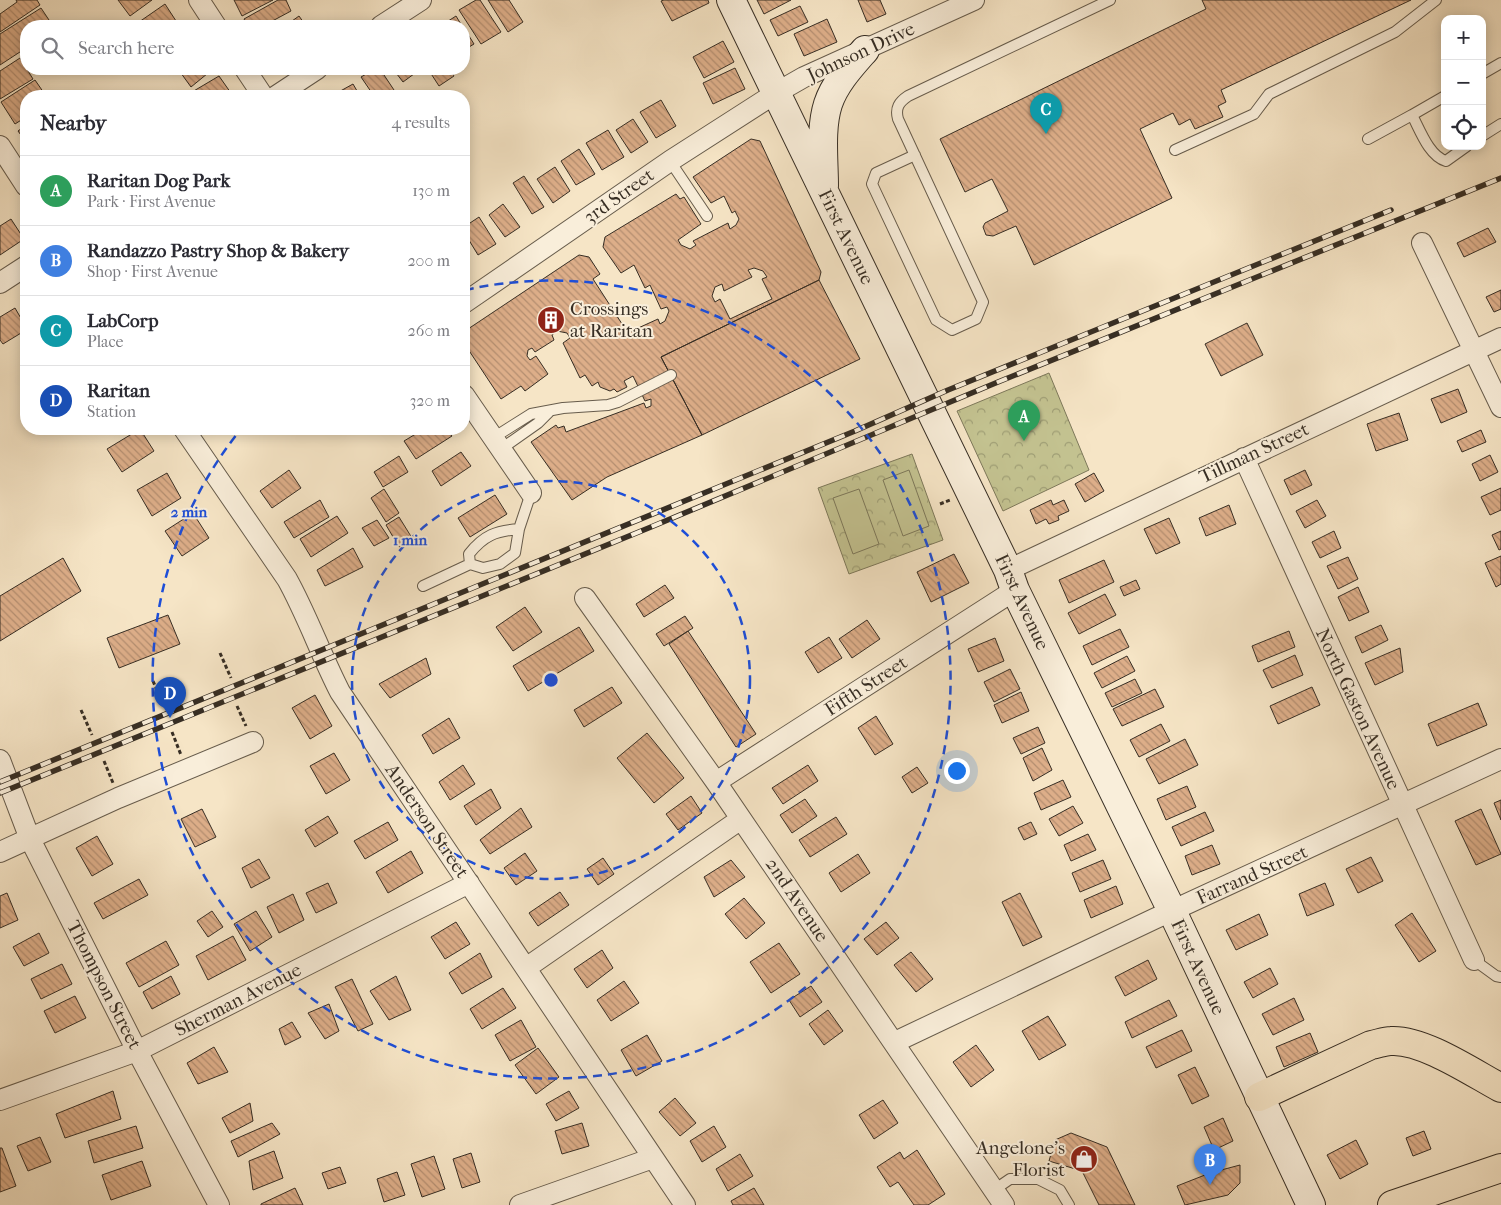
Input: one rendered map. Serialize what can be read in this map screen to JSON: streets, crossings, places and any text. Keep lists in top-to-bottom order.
{
  "streets": {
    "street": [
      "Johnson Drive",
      "3rd Street",
      "First Avenue",
      "Tillman Street",
      "Fifth Street",
      "North Gaston Avenue",
      "Anderson Street",
      "Farrand Street",
      "2nd Avenue",
      "Thompson Street",
      "Sherman Avenue"
    ]
  },
  "crossings": [
    ["Johnson Drive", "3rd Street"],
    ["Johnson Drive", "First Avenue"],
    ["3rd Street", "First Avenue"],
    ["First Avenue", "Tillman Street"],
    ["First Avenue", "Fifth Street"],
    ["First Avenue", "Farrand Street"],
    ["Tillman Street", "Fifth Street"],
    ["Tillman Street", "North Gaston Avenue"],
    ["Fifth Street", "2nd Avenue"],
    ["North Gaston Avenue", "Farrand Street"],
    ["Anderson Street", "Sherman Avenue"],
    ["Farrand Street", "2nd Avenue"],
    ["Thompson Street", "Sherman Avenue"]
  ],
  "places": {
    "building": ["Crossings at Raritan"],
    "shop": ["Angelone's Florist"]
  },
  "page": {
    "map_buttons": ["+", "−"],
    "search": "Search here",
    "heading": ["Nearby", "4 results"],
    "pins": [
      "C",
      "A",
      "D",
      "B"
    ],
    "list": [
      {
        "mark": "A",
        "name": "Raritan Dog Park",
        "note": "Park · First Avenue",
        "value": "130 m"
      },
      {
        "mark": "B",
        "name": "Randazzo Pastry Shop & Bakery",
        "note": "Shop · First Avenue",
        "value": "200 m"
      },
      {
        "mark": "C",
        "name": "LabCorp",
        "note": "Place",
        "value": "260 m"
      },
      {
        "mark": "D",
        "name": "Raritan",
        "note": "Station",
        "value": "320 m"
      }
    ]
  },
  "rings": ["2 min", "1 min"]
}
